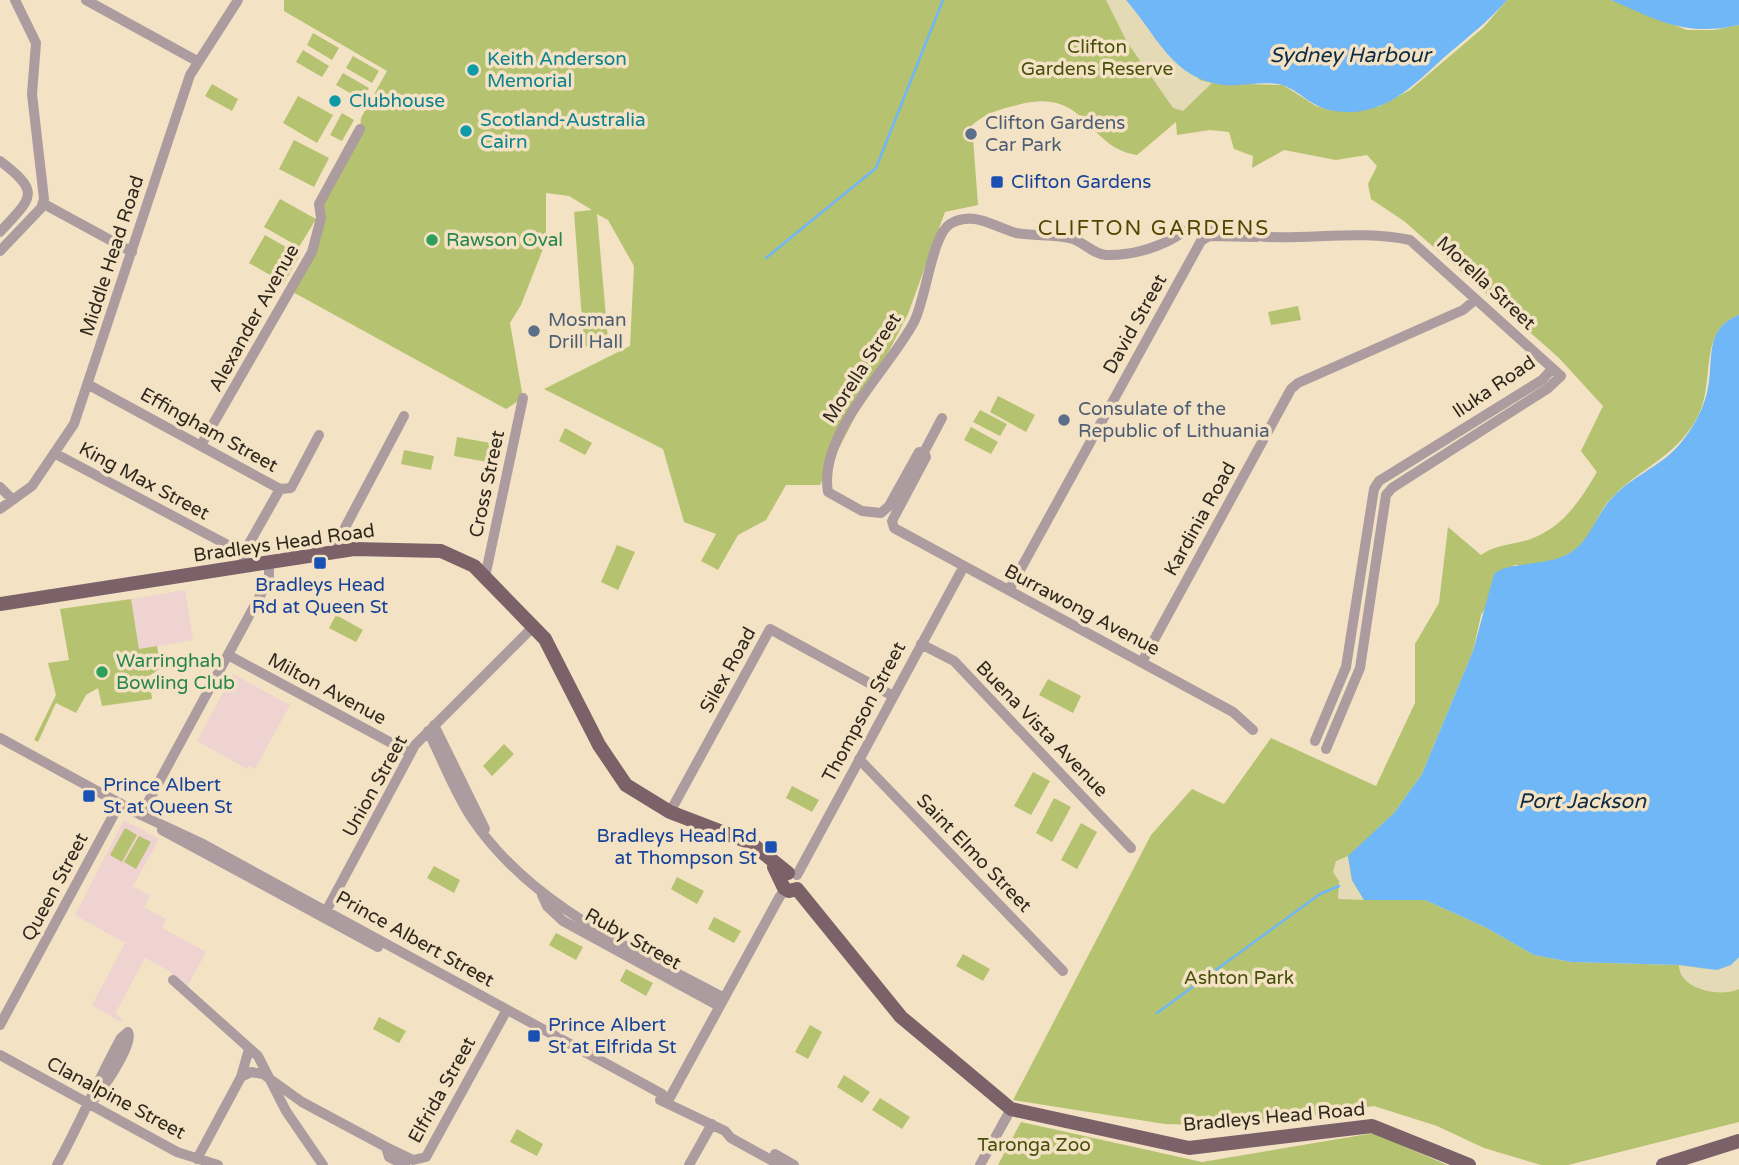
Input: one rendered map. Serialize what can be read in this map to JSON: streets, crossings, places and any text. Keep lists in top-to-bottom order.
{
  "streets": {
    "main road": ["Bradleys Head Road"],
    "street": [
      "Middle Head Road",
      "Morella Street",
      "Alexander Avenue",
      "David Street",
      "Iluka Road",
      "Effingham Street",
      "King Max Street",
      "Cross Street",
      "Kardinia Road",
      "Burrawong Avenue",
      "Silex Road",
      "Milton Avenue",
      "Thompson Street",
      "Buena Vista Avenue",
      "Union Street",
      "Saint Elmo Street",
      "Queen Street",
      "Prince Albert Street",
      "Ruby Street",
      "Elfrida Street",
      "Clanalpine Street"
    ]
  },
  "crossings": [
    ["Middle Head Road", "Effingham Street"],
    ["Middle Head Road", "King Max Street"],
    ["Morella Street", "David Street"],
    ["Morella Street", "Iluka Road"],
    ["Morella Street", "Kardinia Road"],
    ["Morella Street", "Burrawong Avenue"],
    ["Alexander Avenue", "Effingham Street"],
    ["David Street", "Burrawong Avenue"],
    ["Effingham Street", "King Max Street"],
    ["Effingham Street", "Bradleys Head Road"],
    ["King Max Street", "Bradleys Head Road"],
    ["Cross Street", "Bradleys Head Road"],
    ["Kardinia Road", "Burrawong Avenue"],
    ["Bradleys Head Road", "Silex Road"],
    ["Bradleys Head Road", "Thompson Street"],
    ["Bradleys Head Road", "Union Street"],
    ["Burrawong Avenue", "Thompson Street"],
    ["Silex Road", "Thompson Street"],
    ["Milton Avenue", "Union Street"],
    ["Thompson Street", "Buena Vista Avenue"],
    ["Thompson Street", "Saint Elmo Street"],
    ["Thompson Street", "Prince Albert Street"],
    ["Thompson Street", "Ruby Street"],
    ["Union Street", "Prince Albert Street"],
    ["Union Street", "Ruby Street"],
    ["Queen Street", "Prince Albert Street"],
    ["Prince Albert Street", "Elfrida Street"]
  ],
  "districts": ["CLIFTON GARDENS"],
  "water": ["Sydney Harbour", "Port Jackson"],
  "parks": ["Clifton Gardens Reserve", "Ashton Park", "Taronga Zoo"],
  "places": {
    "other": [
      "Keith Anderson Memorial",
      "Clubhouse",
      "Scotland-Australia Cairn",
      "Clifton Gardens Car Park",
      "Rawson Oval",
      "Mosman Drill Hall",
      "Consulate of the Republic of Lithuania",
      "Warringhah Bowling Club"
    ],
    "transit": [
      "Clifton Gardens",
      "Bradleys Head Rd at Queen St",
      "Prince Albert St at Queen St",
      "Bradleys Head Rd at Thompson St",
      "Prince Albert St at Elfrida St"
    ]
  }
}
